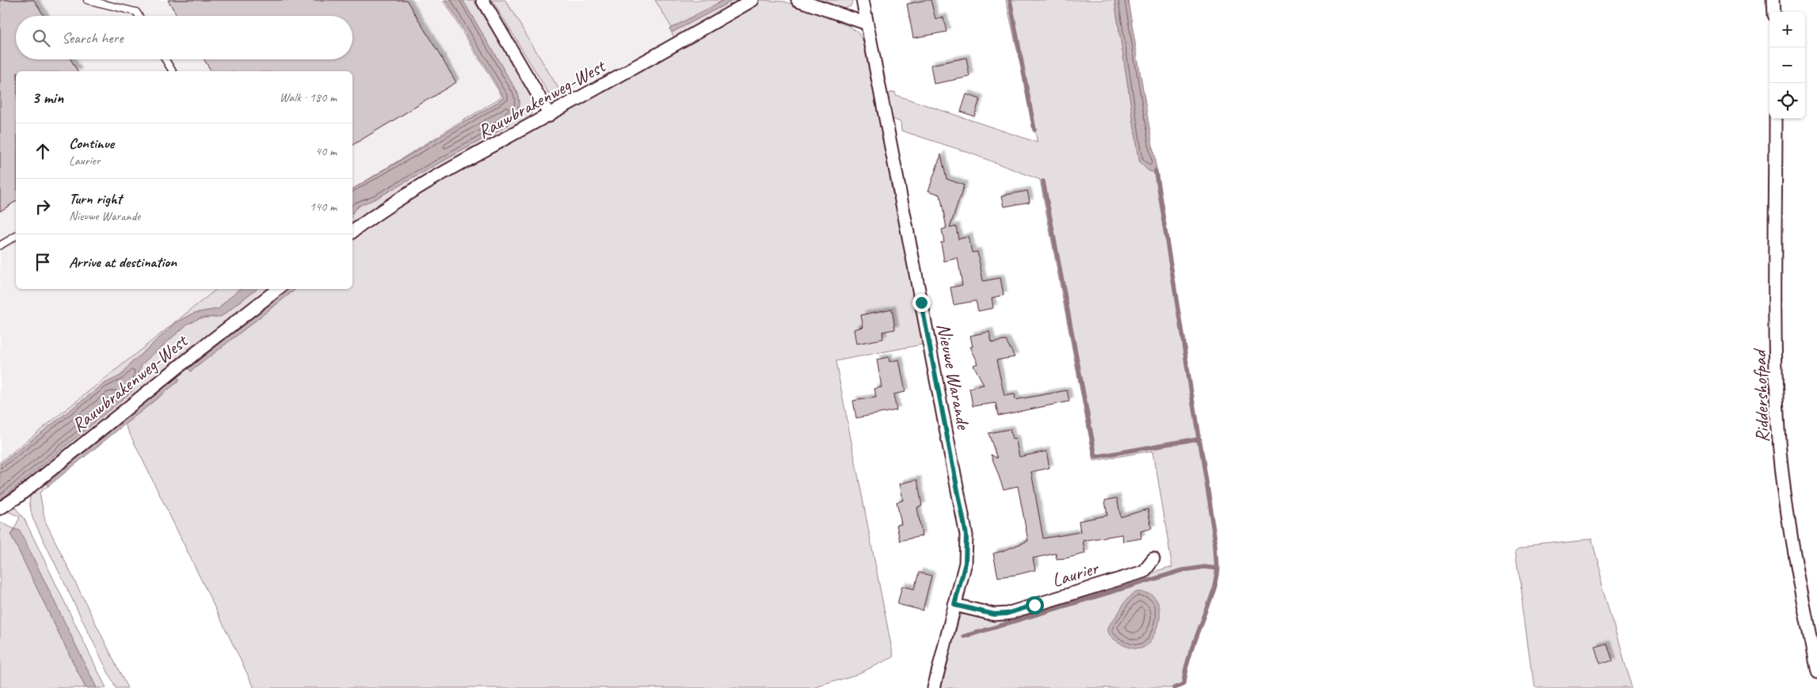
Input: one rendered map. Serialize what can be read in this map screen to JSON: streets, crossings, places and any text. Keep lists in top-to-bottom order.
{
  "streets": {
    "street": [
      "Rauwbrakenweg-West",
      "Nieuwe Warande",
      "Riddershofpad",
      "Laurier"
    ]
  },
  "crossings": [
    ["Nieuwe Warande", "Laurier"]
  ],
  "page": {
    "map_buttons": ["+", "−"],
    "search": "Search here",
    "heading": ["3 min", "Walk · 180 m"],
    "list": [
      ["Continue", "Laurier", "40 m"],
      ["Turn right", "Nieuwe Warande", "140 m"],
      "Arrive at destination"
    ]
  }
}
